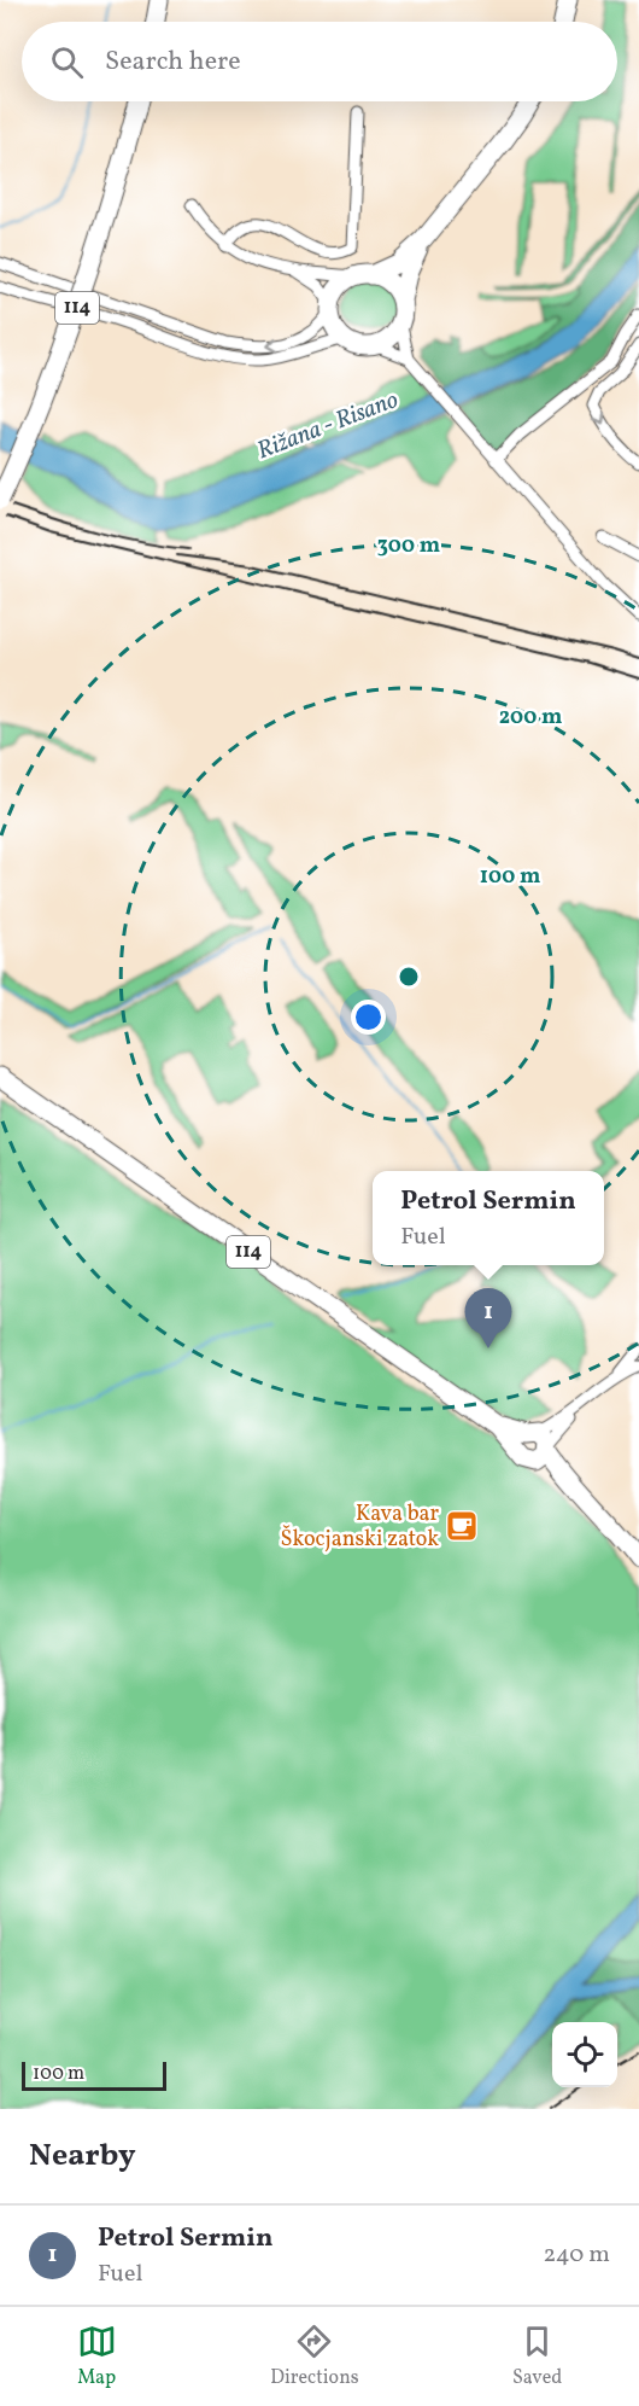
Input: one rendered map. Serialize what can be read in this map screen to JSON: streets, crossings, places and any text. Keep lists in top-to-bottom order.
{
  "streets": {
    "main road": ["114"]
  },
  "water": ["Rižana - Risano"],
  "places": {
    "cafe": ["Kava bar Škocjanski zatok"]
  },
  "scale_bar": "100 m",
  "page": {
    "search": "Search here",
    "popup": ["Petrol Sermin", "Fuel"],
    "pins": "1",
    "scale": "100 m",
    "heading": "Nearby",
    "list": [
      {
        "mark": "1",
        "name": "Petrol Sermin",
        "note": "Fuel",
        "value": "240 m"
      }
    ],
    "nav": ["Map", "Directions", "Saved"]
  },
  "rings": ["300 m", "200 m", "100 m"]
}
